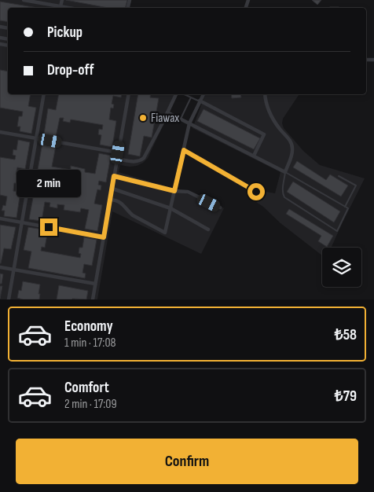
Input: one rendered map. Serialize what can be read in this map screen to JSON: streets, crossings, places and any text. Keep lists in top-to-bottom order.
{
  "places": ["Fiawax"],
  "page": {
    "banner": ["Pickup", "Drop-off"],
    "bubble": "2 min",
    "list": [
      {
        "name": "Economy",
        "note": "1 min · 17:08",
        "value": "₺58"
      },
      {
        "name": "Comfort",
        "note": "2 min · 17:09",
        "value": "₺79"
      }
    ],
    "buttons": "Confirm"
  }
}
